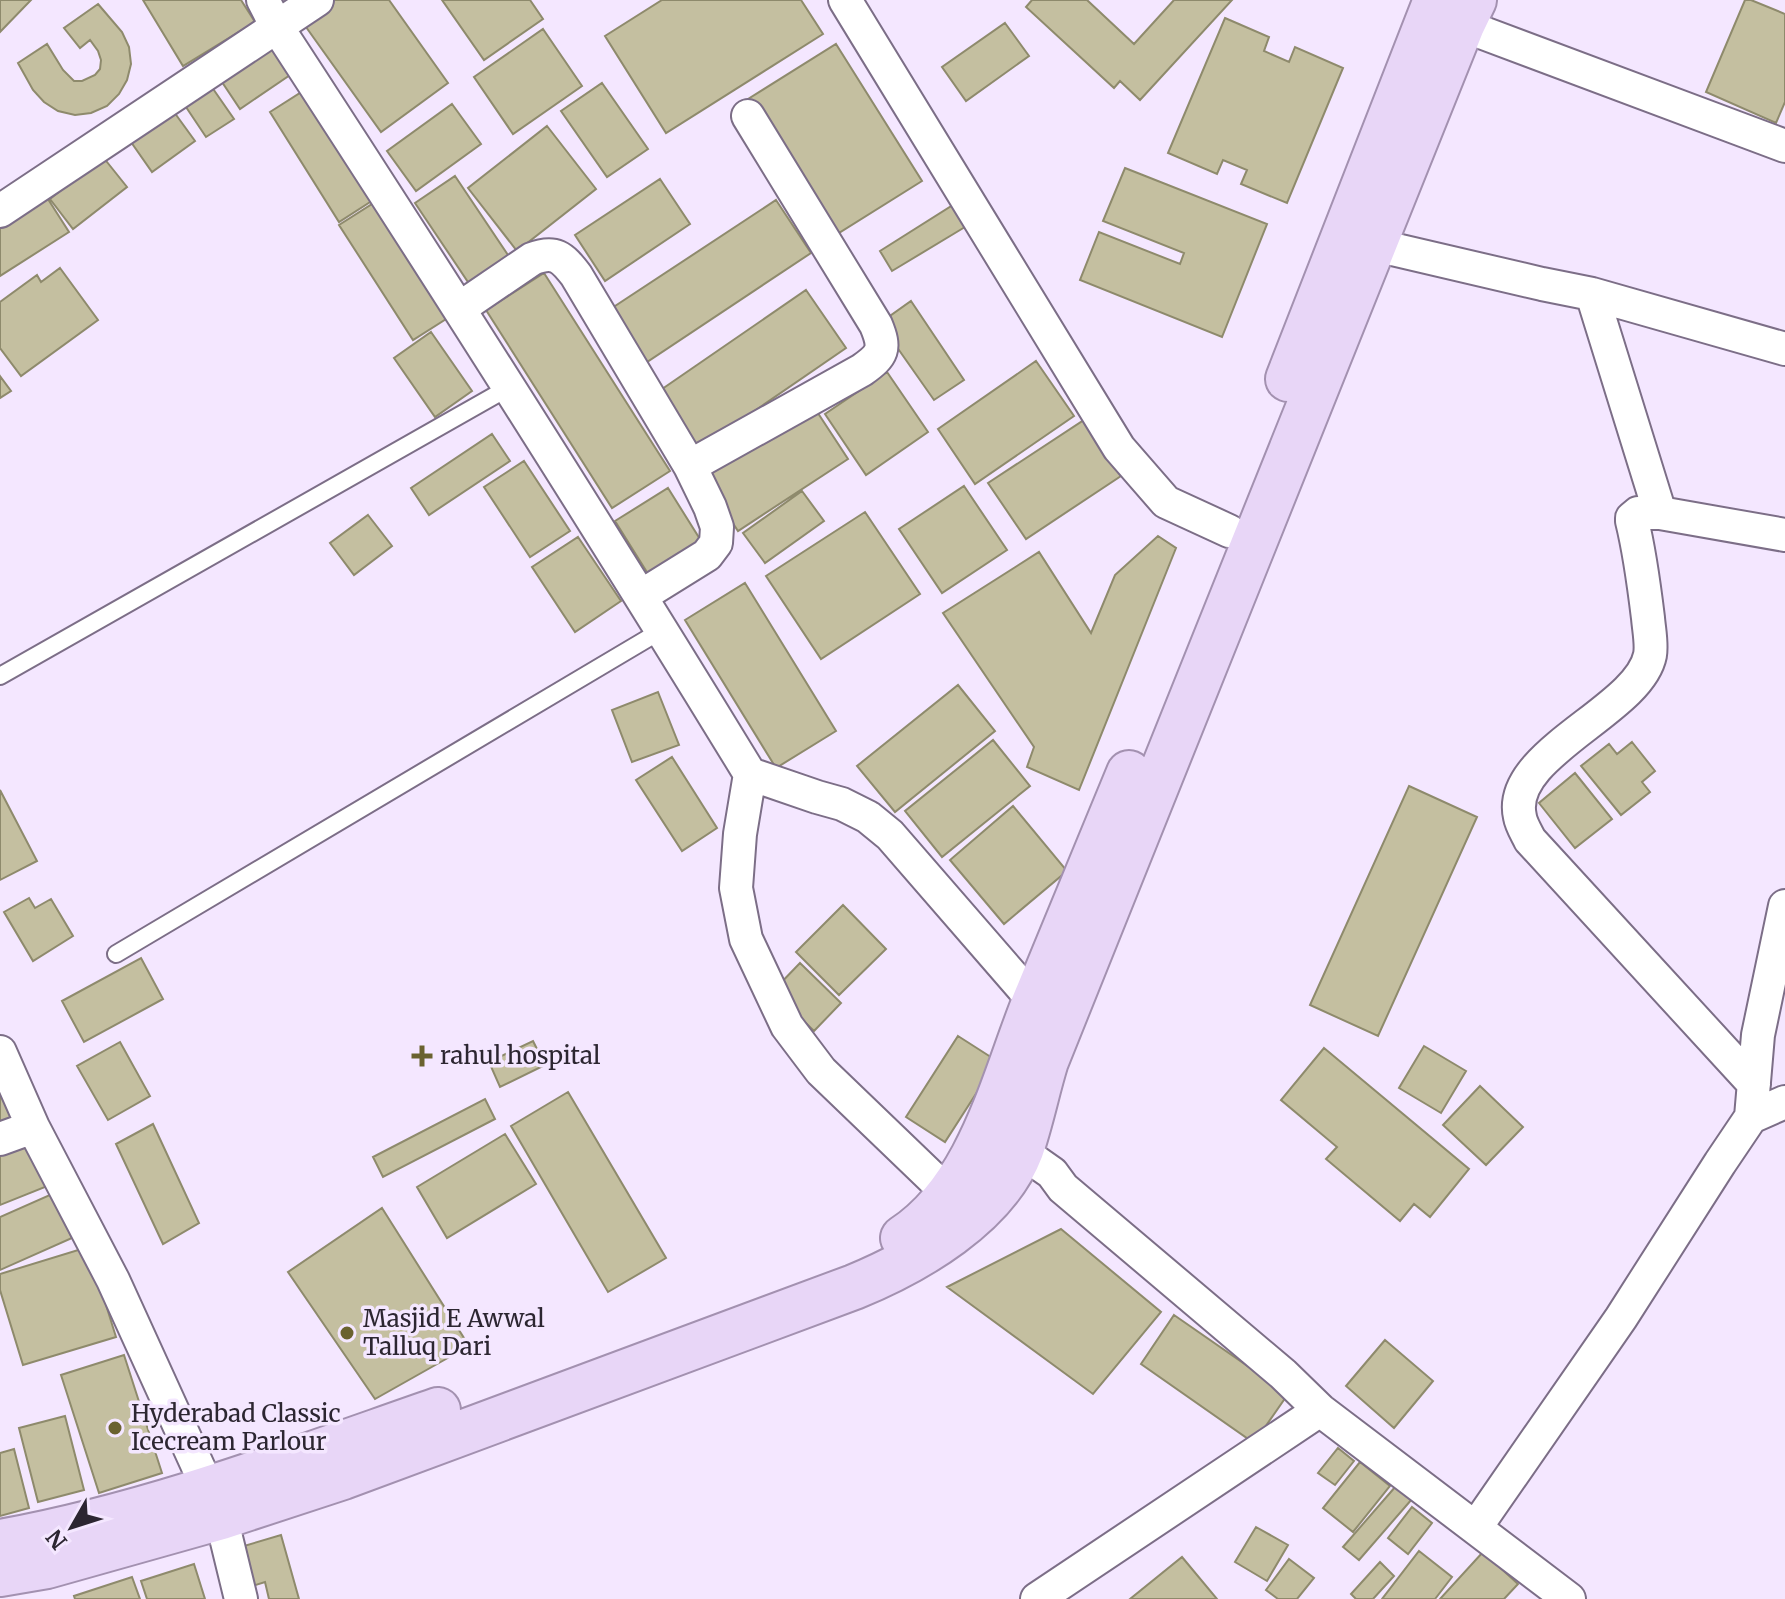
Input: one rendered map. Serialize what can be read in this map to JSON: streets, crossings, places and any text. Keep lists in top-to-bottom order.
{
  "places": {
    "health": ["rahul hospital"],
    "other": ["Masjid E Awwal Talluq Dari", "Hyderabad Classic Icecream Parlour"]
  },
  "north": "bottom left"
}
